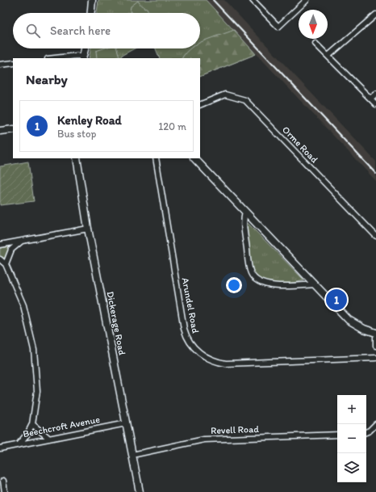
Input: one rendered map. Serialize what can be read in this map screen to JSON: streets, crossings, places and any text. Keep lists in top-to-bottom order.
{
  "streets": {
    "street": [
      "Orme Road",
      "Arundel Road",
      "Dickerage Road",
      "Beechcroft Avenue",
      "Revell Road"
    ]
  },
  "crossings": [
    ["Dickerage Road", "Beechcroft Avenue"],
    ["Dickerage Road", "Revell Road"]
  ],
  "north": "bottom",
  "page": {
    "search": "Search here",
    "heading": "Nearby",
    "list": [
      {
        "mark": "1",
        "name": "Kenley Road",
        "note": "Bus stop",
        "value": "120 m"
      }
    ],
    "pins": "1",
    "map_buttons": ["+", "−"]
  }
}
